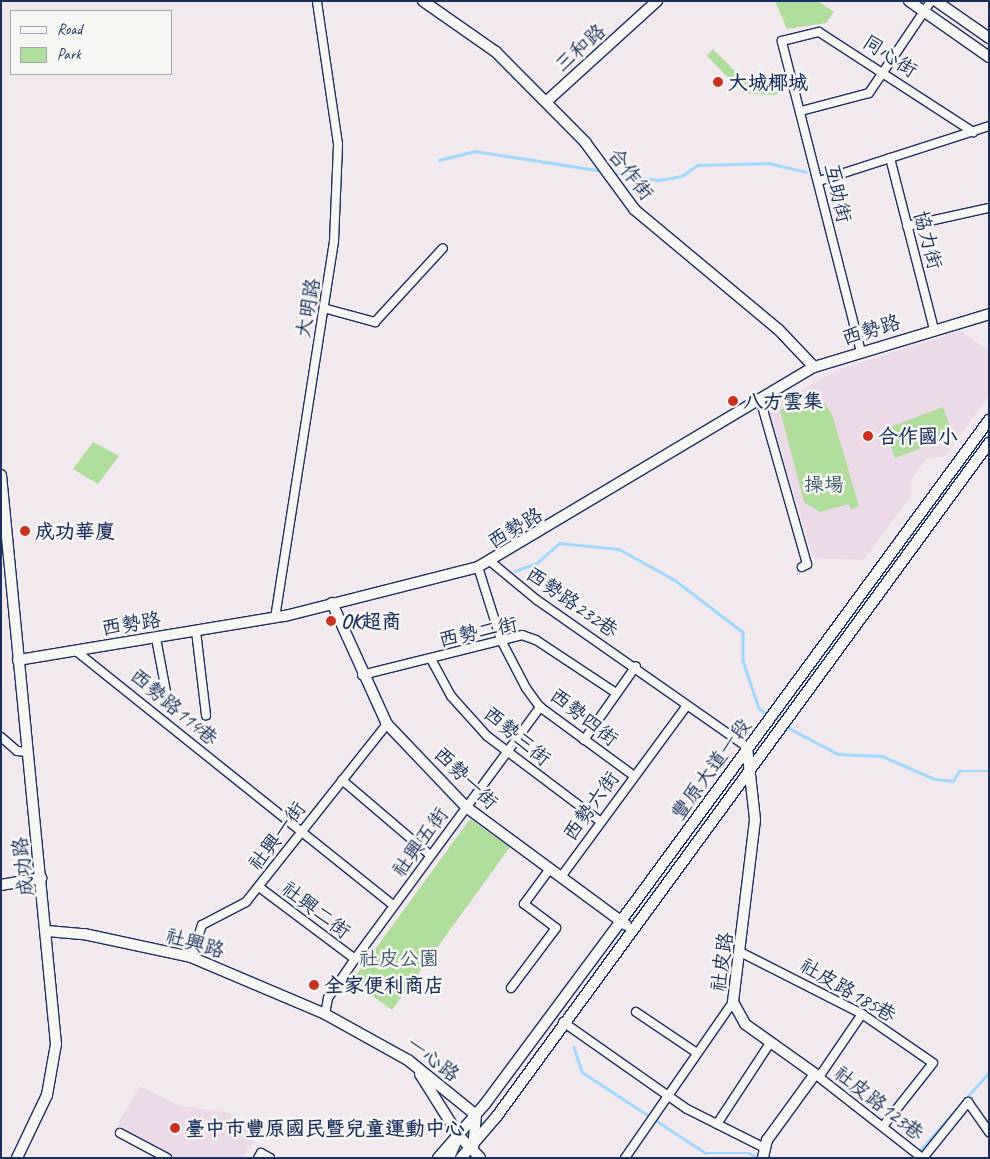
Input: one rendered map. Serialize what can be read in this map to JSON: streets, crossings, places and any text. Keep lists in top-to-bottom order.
{
  "streets": {
    "street": [
      "三和路",
      "同心街",
      "合作街",
      "互助街",
      "協力街",
      "大明路",
      "西勢路",
      "西勢路232巷",
      "西勢二街",
      "西勢路114巷",
      "西勢四街",
      "西勢三街",
      "豐原大道一段",
      "西勢一街",
      "西勢六街",
      "社興一街",
      "社興五街",
      "成功路",
      "社興二街",
      "社興路",
      "社皮路",
      "社皮路185巷",
      "一心路",
      "社皮路123巷"
    ]
  },
  "crossings": [
    ["三和路", "合作街"],
    ["同心街", "互助街"],
    ["合作街", "西勢路"],
    ["互助街", "西勢路"],
    ["協力街", "西勢路"],
    ["大明路", "西勢路"],
    ["西勢路", "西勢路232巷"],
    ["西勢路", "西勢路114巷"],
    ["西勢路", "西勢四街"],
    ["西勢路", "西勢一街"],
    ["西勢路", "成功路"],
    ["西勢路232巷", "豐原大道一段"],
    ["西勢路232巷", "西勢六街"],
    ["西勢路232巷", "社皮路"],
    ["西勢二街", "西勢四街"],
    ["西勢二街", "西勢三街"],
    ["西勢二街", "西勢一街"],
    ["西勢路114巷", "社興一街"],
    ["西勢路114巷", "社興五街"],
    ["西勢四街", "西勢六街"],
    ["西勢四街", "社興五街"],
    ["西勢三街", "西勢六街"],
    ["西勢三街", "社興五街"],
    ["豐原大道一段", "西勢一街"],
    ["豐原大道一段", "社皮路"],
    ["豐原大道一段", "一心路"],
    ["西勢一街", "西勢六街"],
    ["西勢一街", "社興一街"],
    ["西勢一街", "社興五街"],
    ["社興一街", "社興二街"],
    ["社興一街", "社興路"],
    ["社興五街", "社興二街"],
    ["社興五街", "社興路"],
    ["社興五街", "一心路"],
    ["成功路", "社興路"],
    ["社興路", "一心路"],
    ["社皮路", "社皮路185巷"],
    ["社皮路", "社皮路123巷"],
    ["社皮路185巷", "社皮路123巷"]
  ],
  "parks": ["操場", "社皮公園"],
  "places": [
    "大城椰城",
    "八方雲集",
    "合作國小",
    "成功華廈",
    "OK超商",
    "全家便利商店",
    "臺中市豐原國民暨兒童運動中心"
  ],
  "legend": ["Road", "Park"]
}
